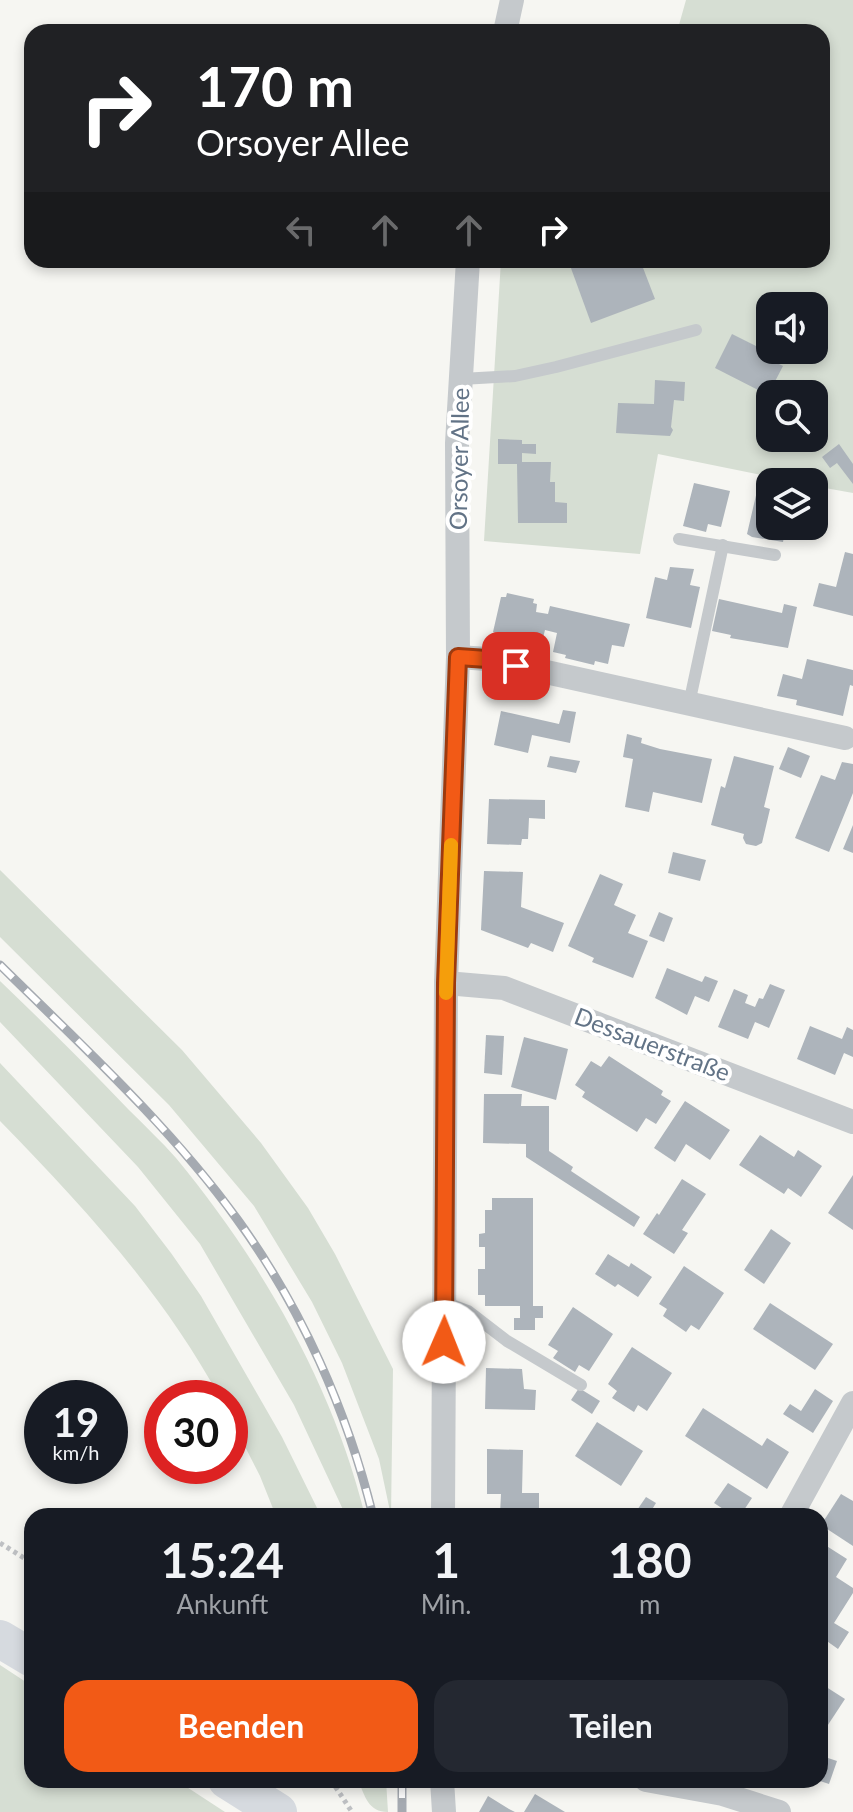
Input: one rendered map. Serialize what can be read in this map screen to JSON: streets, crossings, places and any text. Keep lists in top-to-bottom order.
{
  "streets": {
    "street": ["Orsoyer Allee", "Dessauerstraße"]
  },
  "crossings": [
    ["Orsoyer Allee", "Dessauerstraße"]
  ],
  "page": {
    "turn": ["170 m", "Orsoyer Allee"],
    "speed": "19 km/h",
    "limit": "30",
    "eta": [
      "15:24",
      "Ankunft",
      "1",
      "Min.",
      "180",
      "m"
    ],
    "buttons": ["Beenden", "Teilen"]
  }
}
